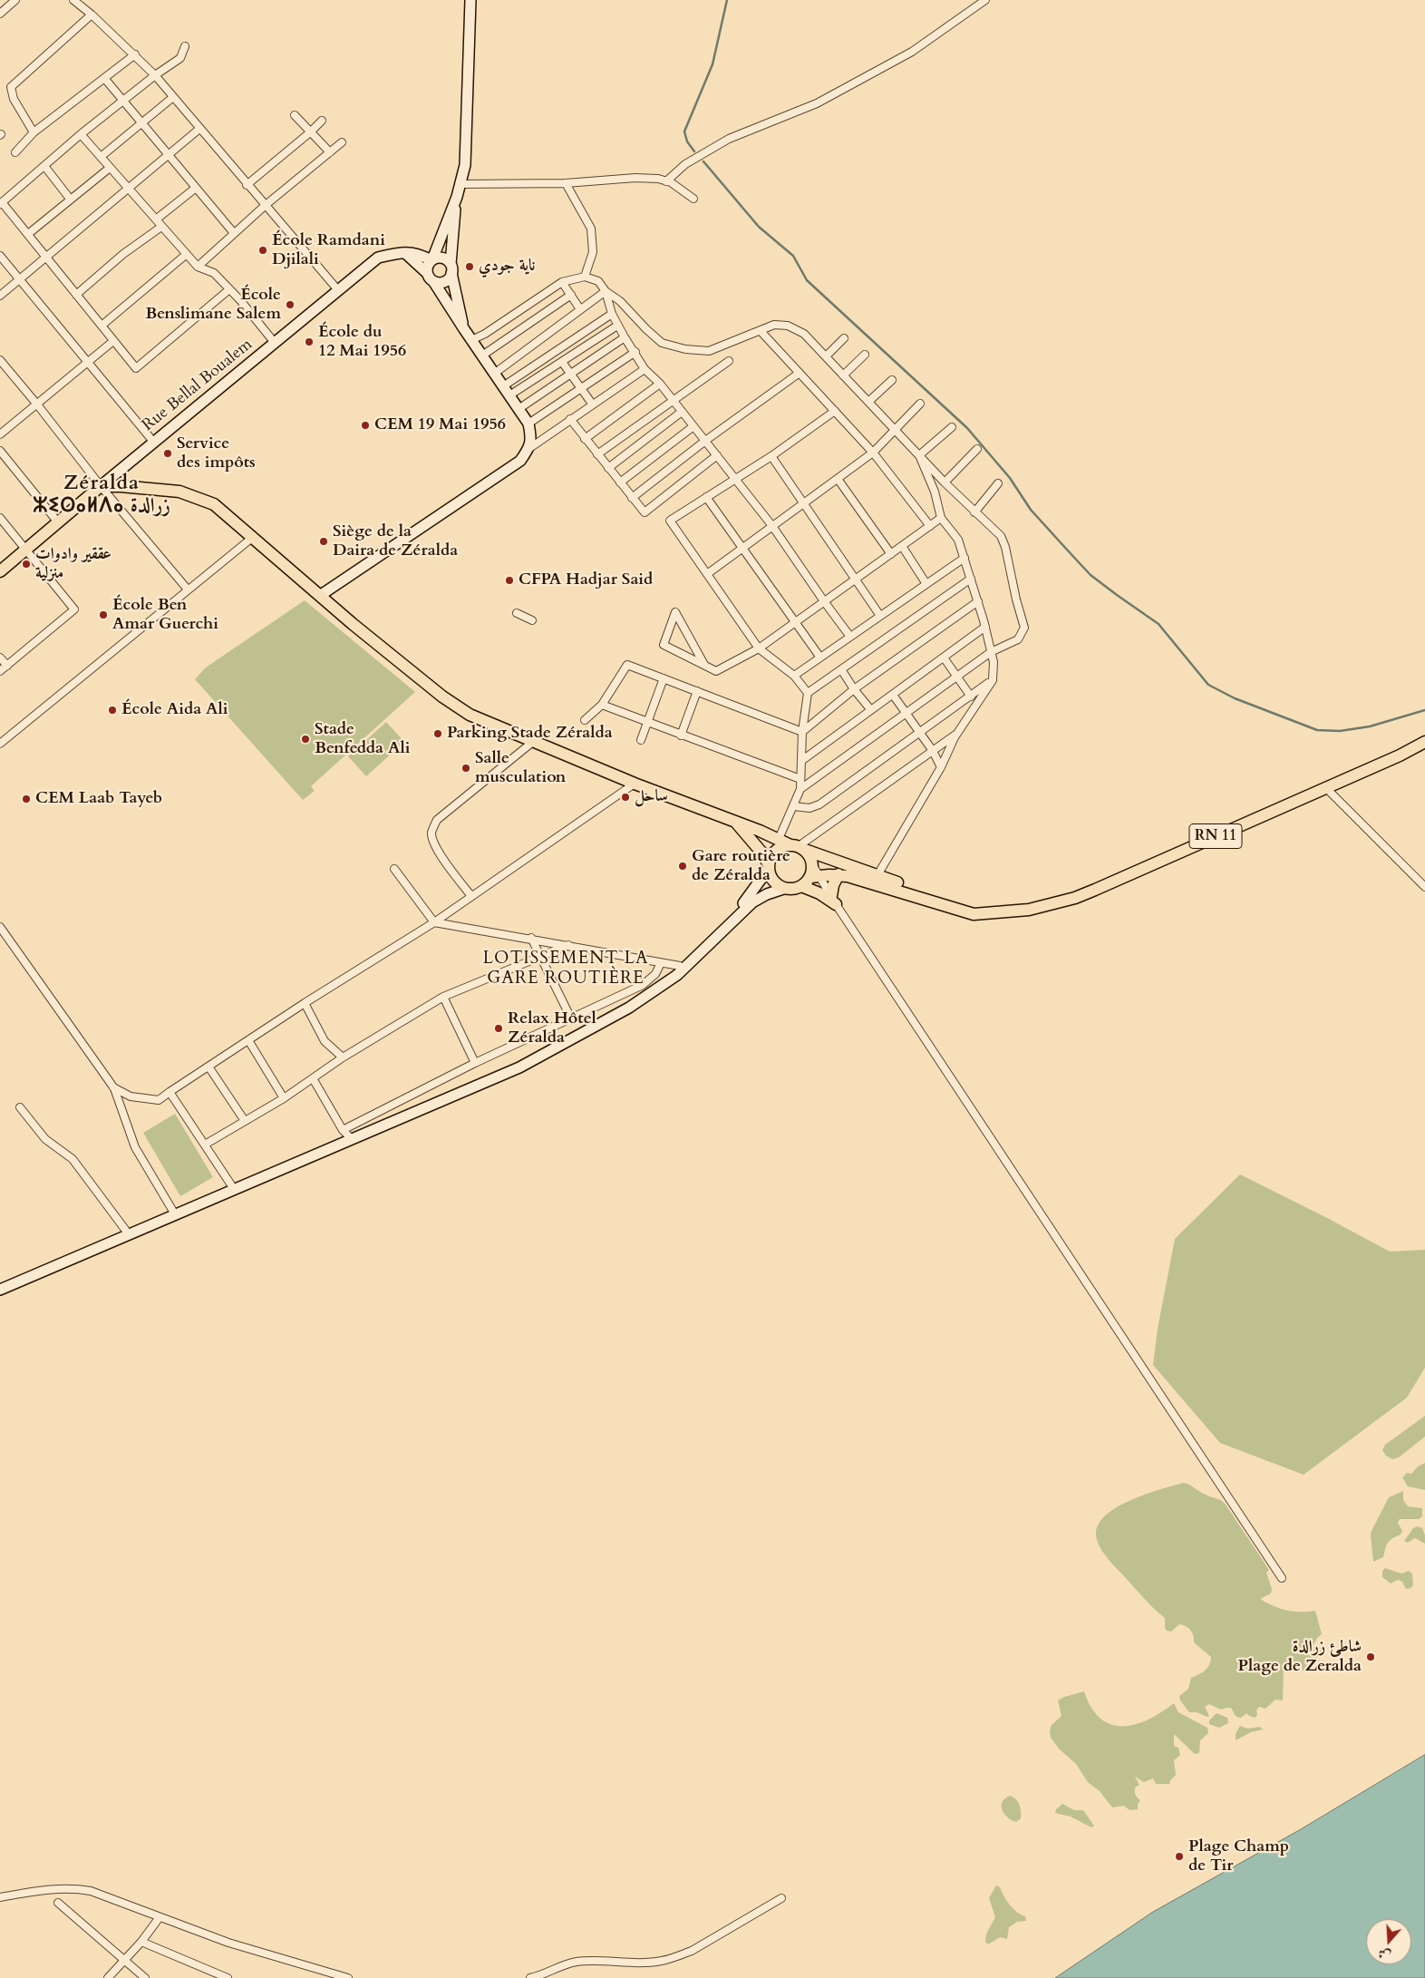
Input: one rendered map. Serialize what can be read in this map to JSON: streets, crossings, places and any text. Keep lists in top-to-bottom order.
{
  "streets": {
    "main road": ["Rue Bellal Boualem", "RN 11"]
  },
  "crossings": [
    ["Rue Bellal Boualem", "RN 11"]
  ],
  "districts": ["Zéralda ⵣⵉⵔⴰⵍⴷⴰ زرالدة", "LOTISSEMENT LA GARE ROUTIÈRE"],
  "places": [
    "École Ramdani Djilali",
    "ناية جودي",
    "École Benslimane Salem",
    "École du 12 Mai 1956",
    "CEM 19 Mai 1956",
    "Service des impôts",
    "Siège de la Daira de Zéralda",
    "عققير وادوات منزلية",
    "CFPA Hadjar Said",
    "École Ben Amar Guerchi",
    "École Aida Ali",
    "Parking Stade Zéralda",
    "Stade Benfedda Ali",
    "Salle musculation",
    "ساحل",
    "CEM Laab Tayeb",
    "Gare routière de Zéralda",
    "Relax Hôtel Zéralda",
    "شاطئ زرالدة Plage de Zeralda",
    "Plage Champ de Tir"
  ],
  "north": "bottom"
}
